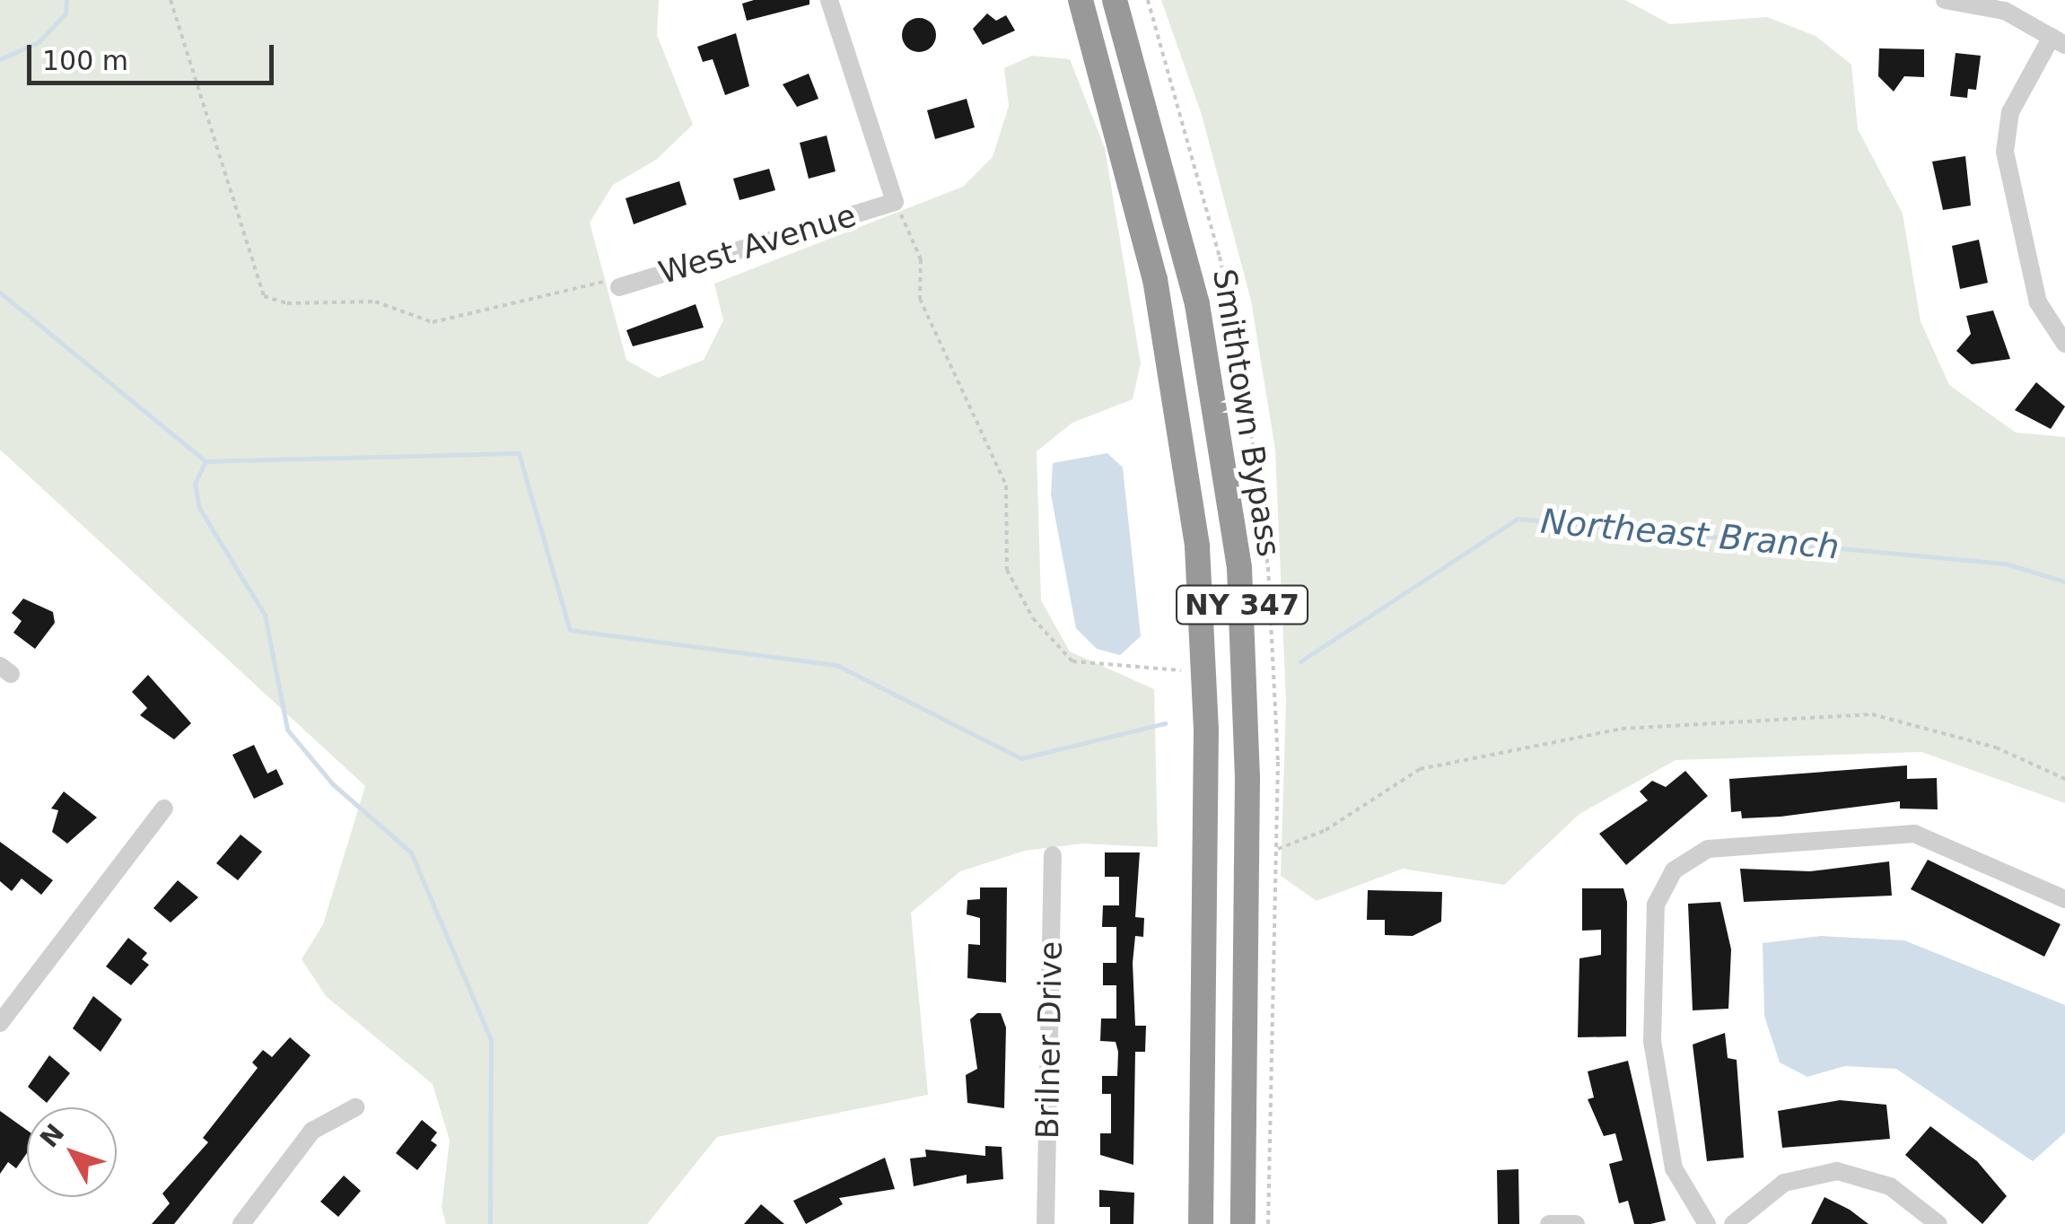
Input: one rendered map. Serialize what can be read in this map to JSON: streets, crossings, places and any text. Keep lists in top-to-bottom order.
{
  "streets": {
    "highway": ["Smithtown Bypass", "NY 347"],
    "street": ["West Avenue", "Brilner Drive"]
  },
  "water": ["Northeast Branch"],
  "scale_bar": "100 m",
  "north": "top left"
}
